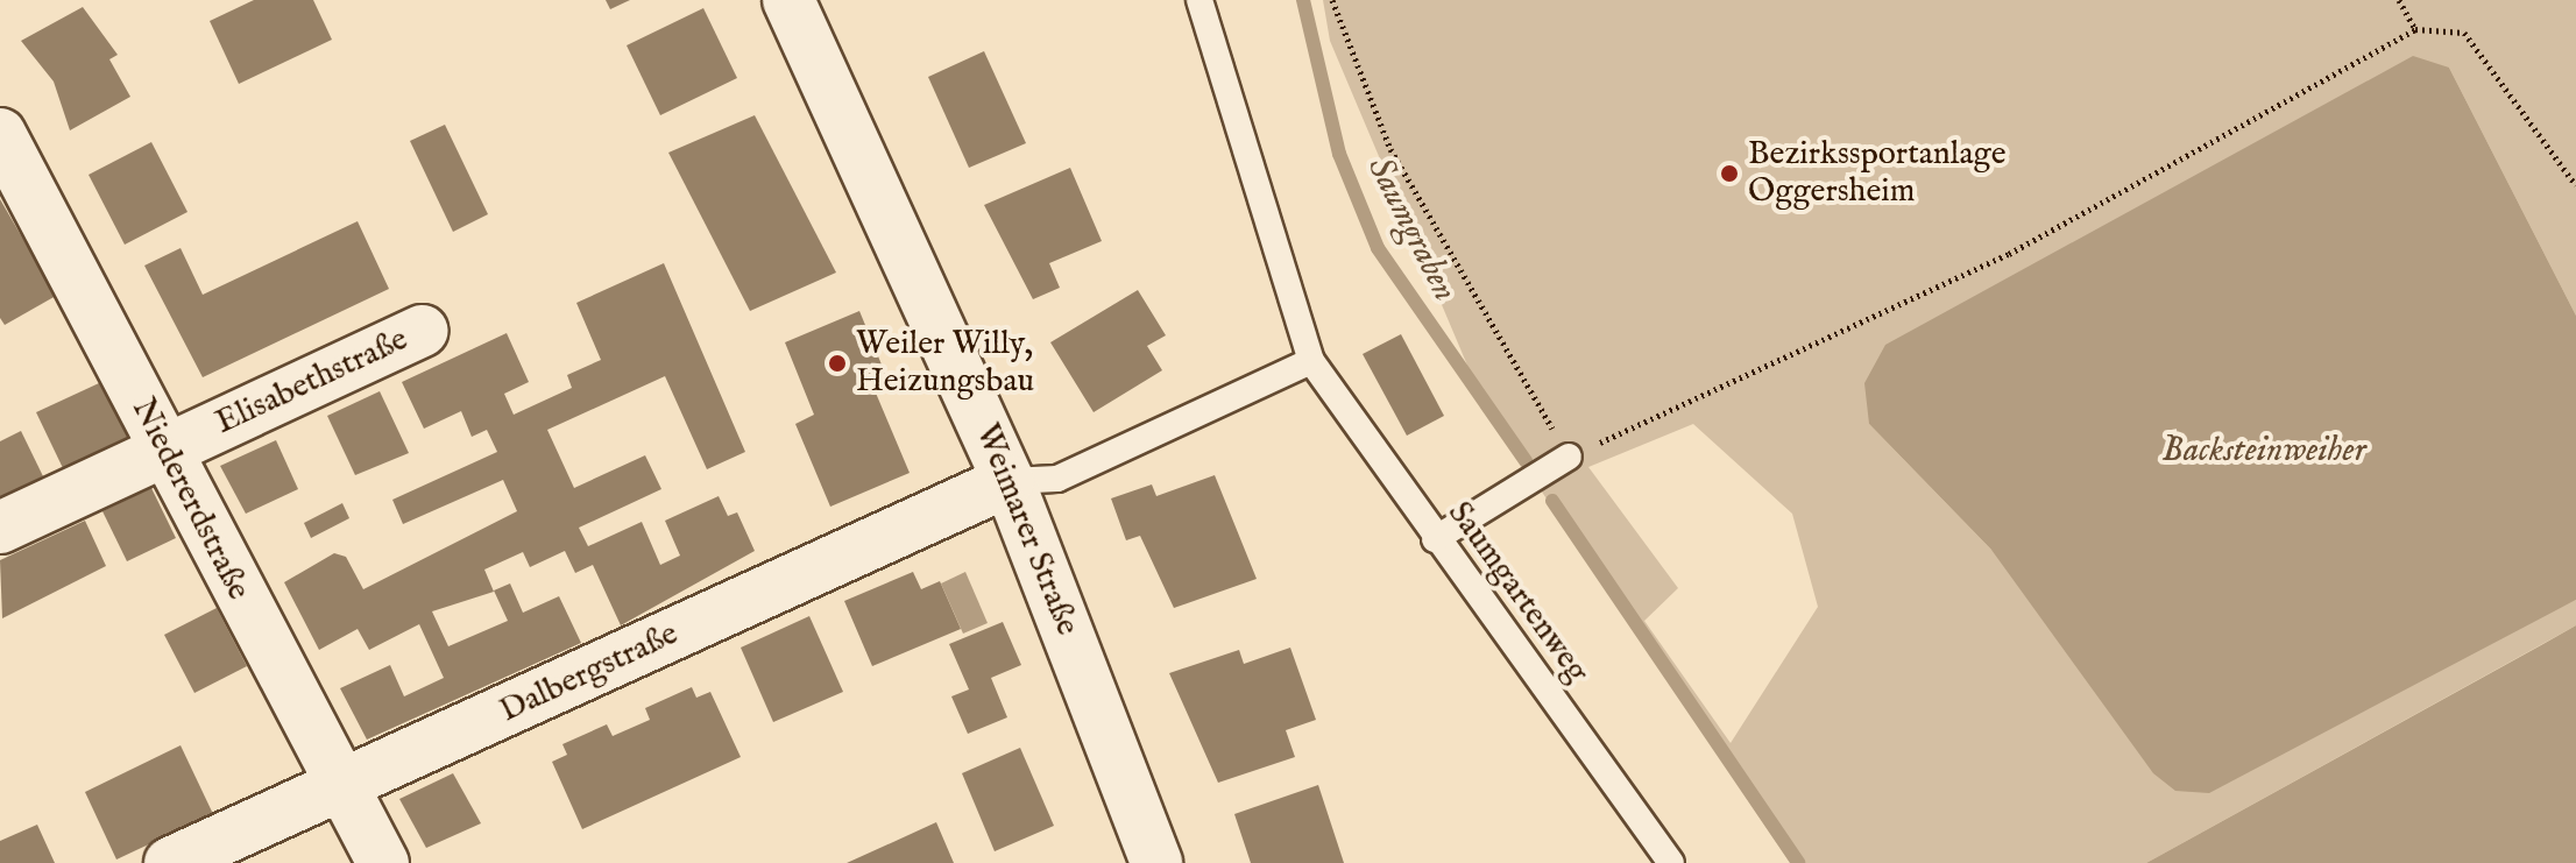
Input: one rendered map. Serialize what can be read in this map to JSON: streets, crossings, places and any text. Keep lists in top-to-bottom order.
{
  "streets": {
    "street": [
      "Elisabethstraße",
      "Niedererdstraße",
      "Weimarer Straße",
      "Dalbergstraße"
    ],
    "lane": ["Saumgartenweg"]
  },
  "crossings": [
    ["Elisabethstraße", "Niedererdstraße"],
    ["Niedererdstraße", "Dalbergstraße"],
    ["Weimarer Straße", "Dalbergstraße"]
  ],
  "water": ["Saumgraben", "Backsteinweiher"],
  "places": ["Bezirkssportanlage Oggersheim", "Weiler Willy, Heizungsbau"]
}
